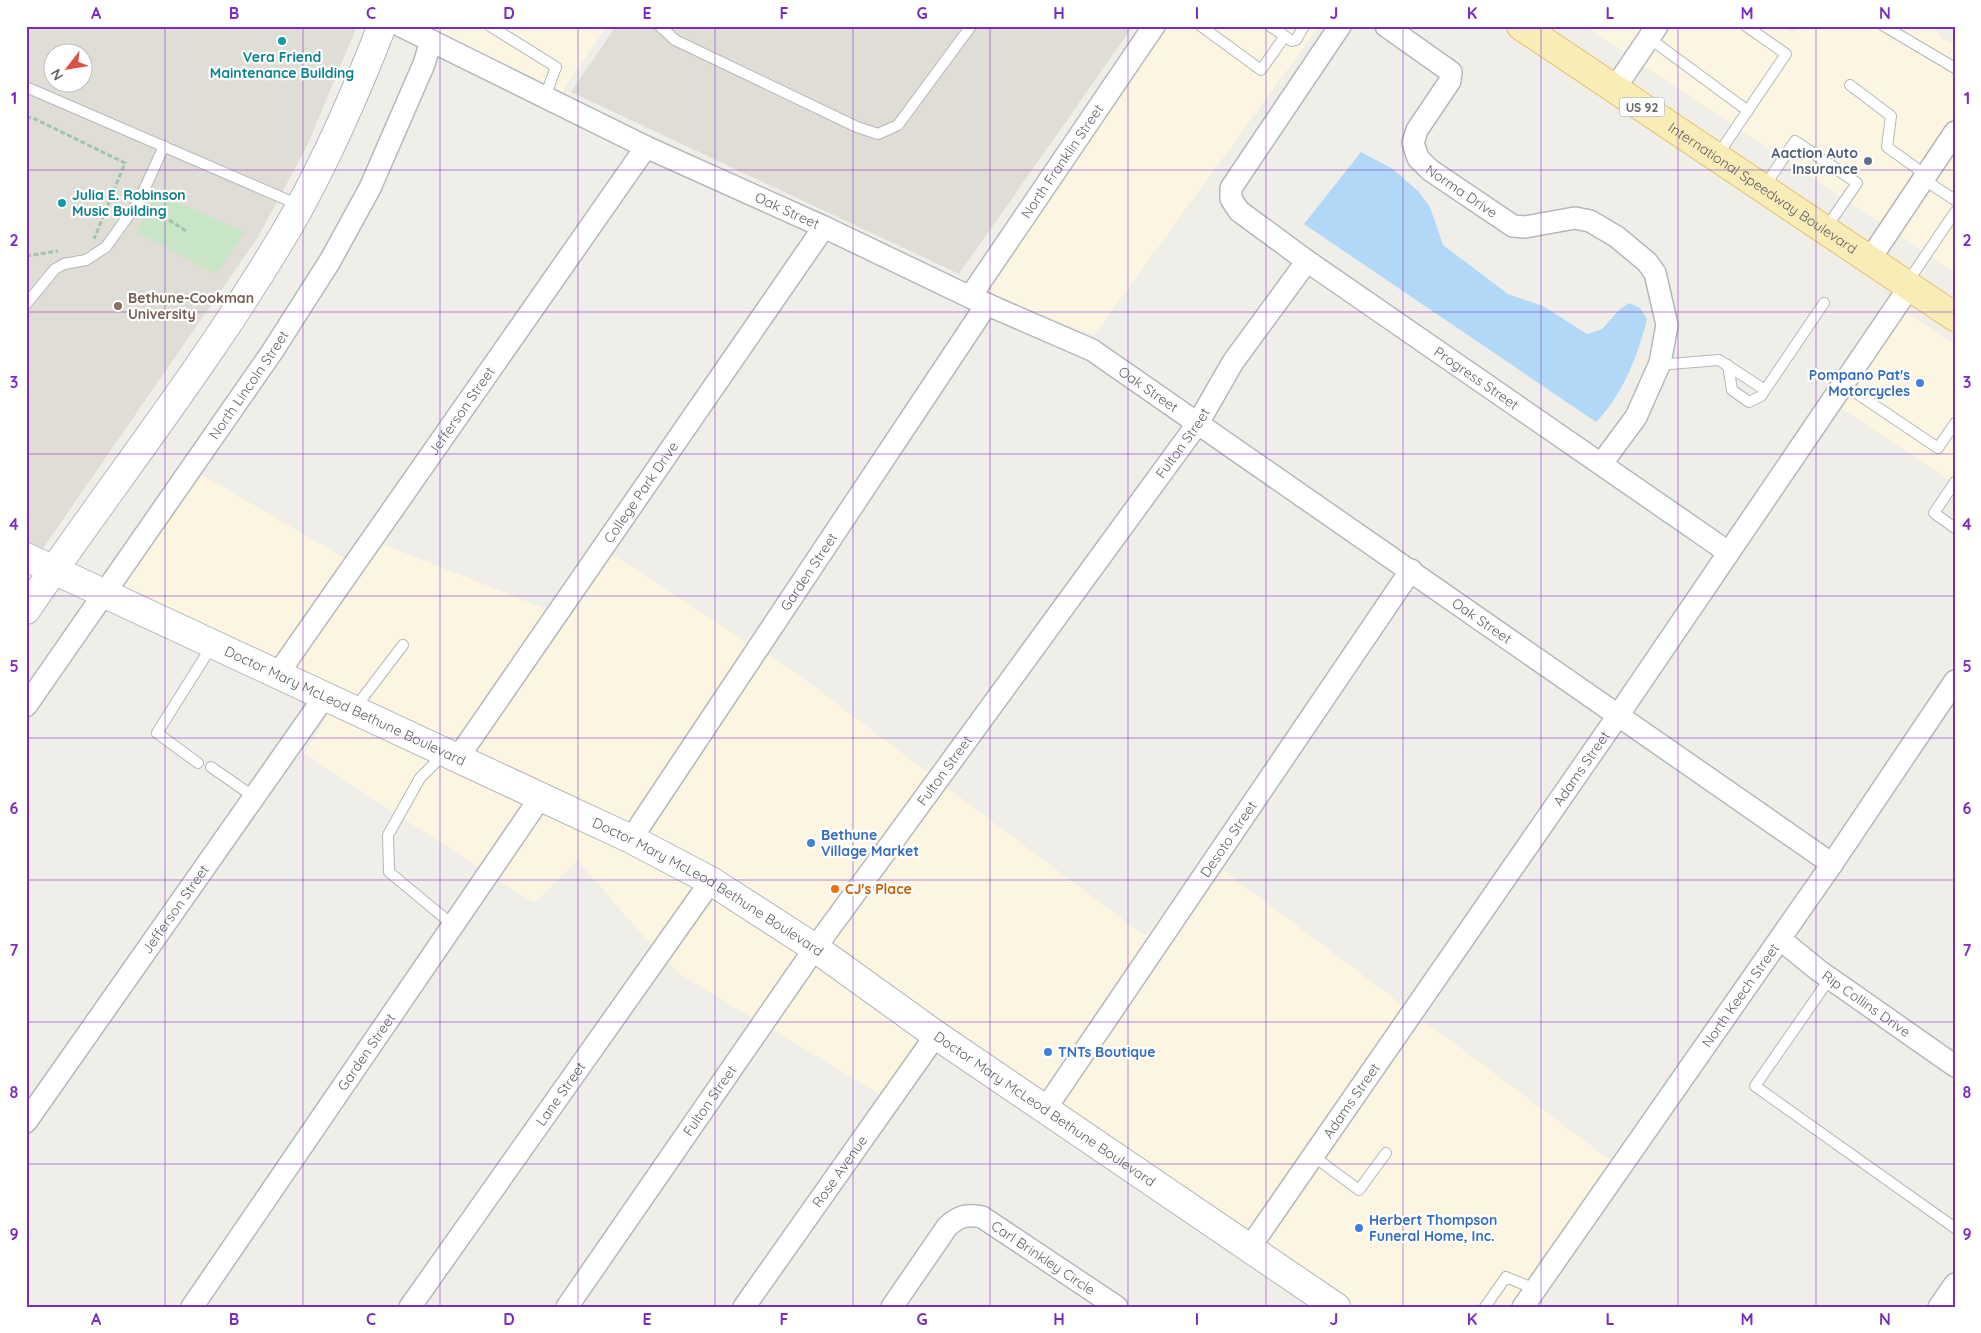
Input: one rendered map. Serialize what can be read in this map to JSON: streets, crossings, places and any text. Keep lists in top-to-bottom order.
{
  "streets": {
    "main road": ["US 92", "International Speedway Boulevard"],
    "street": [
      "North Franklin Street",
      "Norma Drive",
      "Oak Street",
      "Progress Street",
      "North Lincoln Street",
      "Jefferson Street",
      "Fulton Street",
      "College Park Drive",
      "Garden Street",
      "Doctor Mary McLeod Bethune Boulevard",
      "Adams Street",
      "Desoto Street",
      "North Keech Street",
      "Rip Collins Drive",
      "Lane Street",
      "Rose Avenue",
      "Carl Brinkley Circle"
    ]
  },
  "crossings": [
    ["North Franklin Street", "Oak Street"],
    ["North Franklin Street", "Garden Street"],
    ["International Speedway Boulevard", "Adams Street"],
    ["Oak Street", "North Lincoln Street"],
    ["Oak Street", "Jefferson Street"],
    ["Oak Street", "Fulton Street"],
    ["Oak Street", "College Park Drive"],
    ["Oak Street", "Garden Street"],
    ["Oak Street", "Adams Street"],
    ["Oak Street", "Desoto Street"],
    ["Oak Street", "North Keech Street"],
    ["Progress Street", "Fulton Street"],
    ["Progress Street", "Adams Street"],
    ["North Lincoln Street", "Doctor Mary McLeod Bethune Boulevard"],
    ["Jefferson Street", "Doctor Mary McLeod Bethune Boulevard"],
    ["Fulton Street", "Doctor Mary McLeod Bethune Boulevard"],
    ["College Park Drive", "Doctor Mary McLeod Bethune Boulevard"],
    ["Garden Street", "Doctor Mary McLeod Bethune Boulevard"],
    ["Doctor Mary McLeod Bethune Boulevard", "Adams Street"],
    ["Doctor Mary McLeod Bethune Boulevard", "Desoto Street"],
    ["Doctor Mary McLeod Bethune Boulevard", "Lane Street"],
    ["Doctor Mary McLeod Bethune Boulevard", "Rose Avenue"],
    ["North Keech Street", "Rip Collins Drive"]
  ],
  "places": [
    "Vera Friend Maintenance Building",
    "Aaction Auto Insurance",
    "Julia E. Robinson Music Building",
    "Bethune-Cookman University",
    "Pompano Pat's Motorcycles",
    "Bethune Village Market",
    "CJ's Place",
    "TNTs Boutique",
    "Herbert Thompson Funeral Home, Inc."
  ],
  "north": "bottom left",
  "grid": {
    "columns": [
      "A",
      "B",
      "C",
      "D",
      "E",
      "F",
      "G",
      "H",
      "I",
      "J",
      "K",
      "L",
      "M",
      "N"
    ],
    "rows": [
      "1",
      "2",
      "3",
      "4",
      "5",
      "6",
      "7",
      "8",
      "9"
    ]
  }
}
